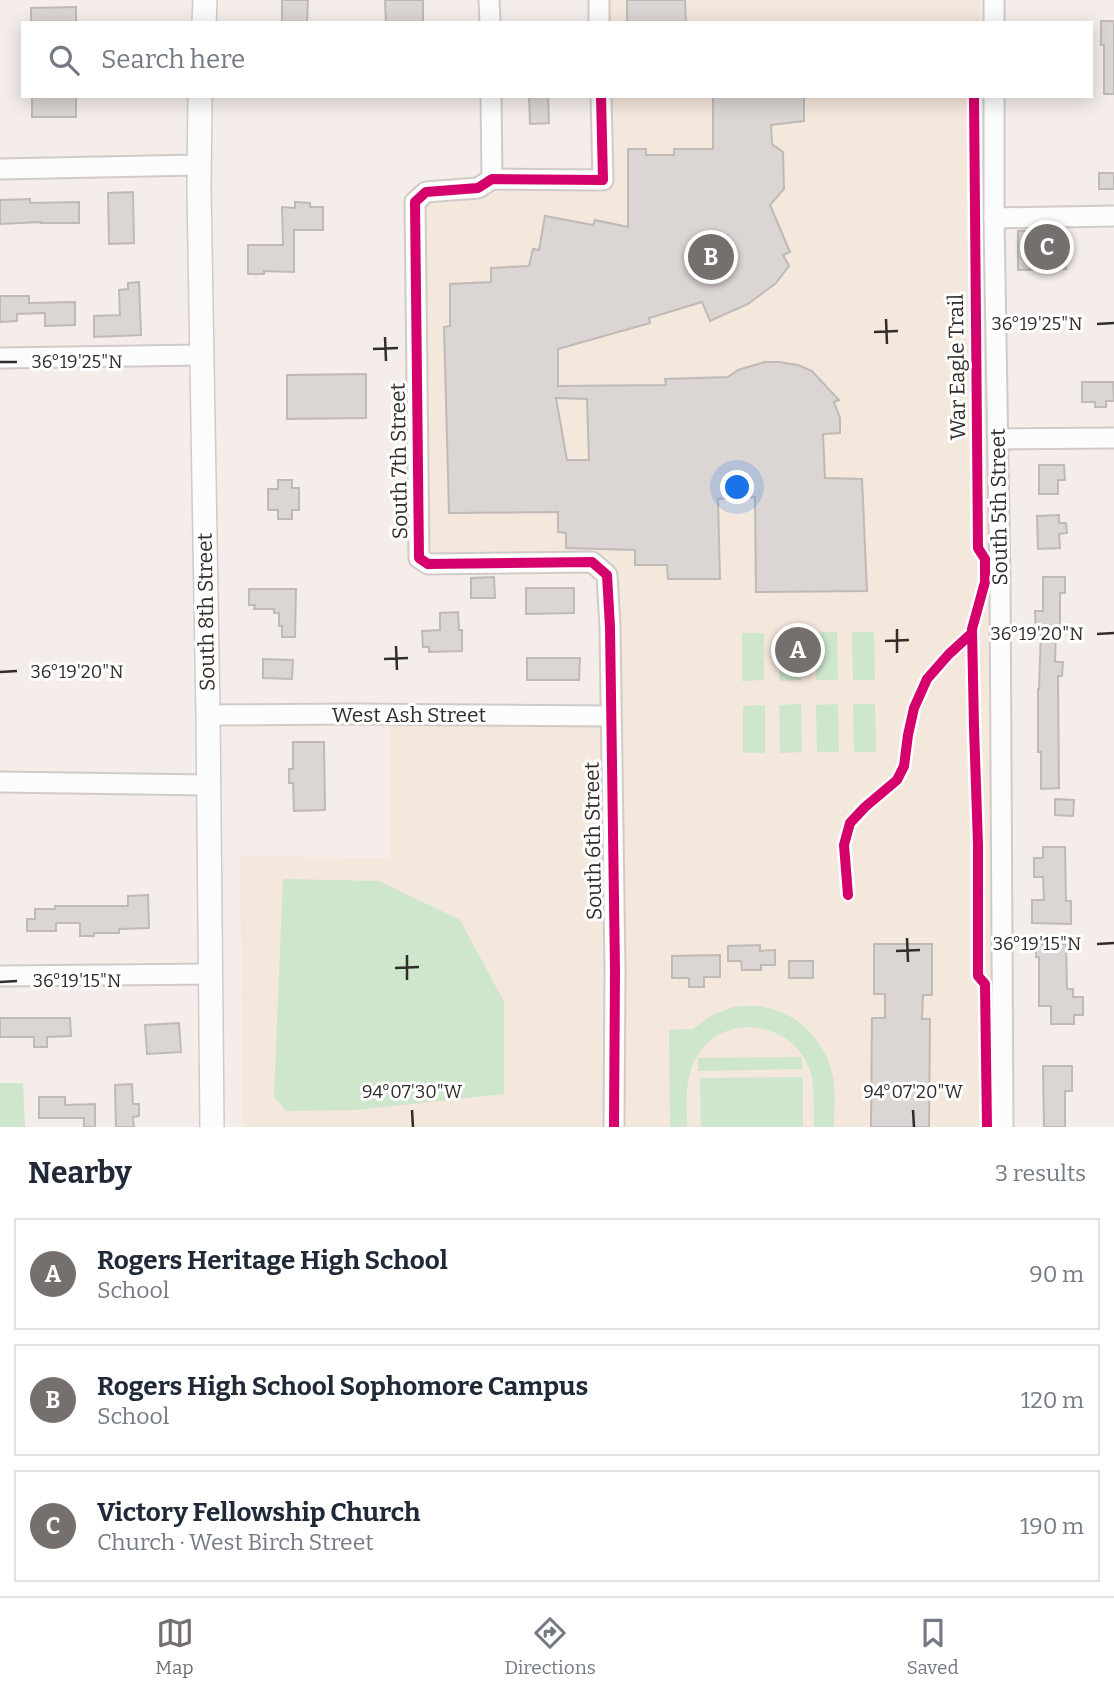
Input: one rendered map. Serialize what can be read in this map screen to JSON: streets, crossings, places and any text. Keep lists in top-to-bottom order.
{
  "streets": {
    "main road": ["South 8th Street"],
    "street": [
      "South 7th Street",
      "South 5th Street",
      "West Ash Street",
      "South 6th Street"
    ],
    "cycle path": ["War Eagle Trail"]
  },
  "crossings": [
    ["South 7th Street", "South 6th Street"],
    ["South 8th Street", "West Ash Street"],
    ["West Ash Street", "South 6th Street"]
  ],
  "page": {
    "search": "Search here",
    "pins": ["C", "B", "A"],
    "heading": ["Nearby", "3 results"],
    "list": [
      {
        "mark": "A",
        "name": "Rogers Heritage High School",
        "note": "School",
        "value": "90 m"
      },
      {
        "mark": "B",
        "name": "Rogers High School Sophomore Campus",
        "note": "School",
        "value": "120 m"
      },
      {
        "mark": "C",
        "name": "Victory Fellowship Church",
        "note": "Church · West Birch Street",
        "value": "190 m"
      }
    ],
    "nav": ["Map", "Directions", "Saved"]
  },
  "coordinates": [
    "36°19'25\"N",
    "36°19'20\"N",
    "36°19'15\"N",
    "94°07'30\"W",
    "94°07'20\"W"
  ]
}
